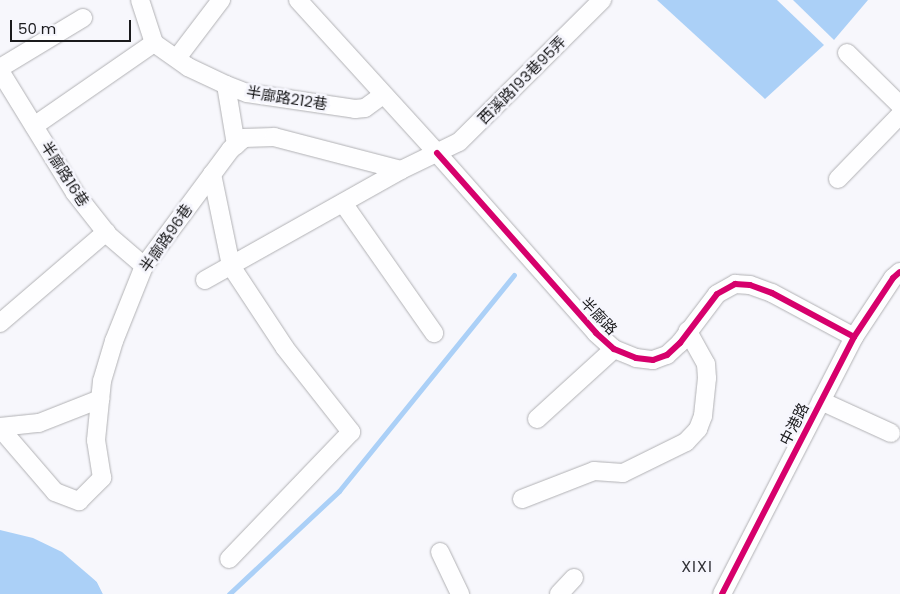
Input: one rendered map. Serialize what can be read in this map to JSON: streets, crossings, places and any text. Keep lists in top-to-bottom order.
{
  "streets": {
    "street": [
      "西溪路193巷95弄",
      "半廍路212巷",
      "半廍路16巷",
      "半廍路96巷",
      "半廍路",
      "中港路"
    ]
  },
  "crossings": [
    ["西溪路193巷95弄", "半廍路"],
    ["半廍路212巷", "半廍路"],
    ["半廍路16巷", "半廍路96巷"],
    ["半廍路", "中港路"]
  ],
  "districts": ["XIXI"],
  "scale_bar": "50 m"
}
